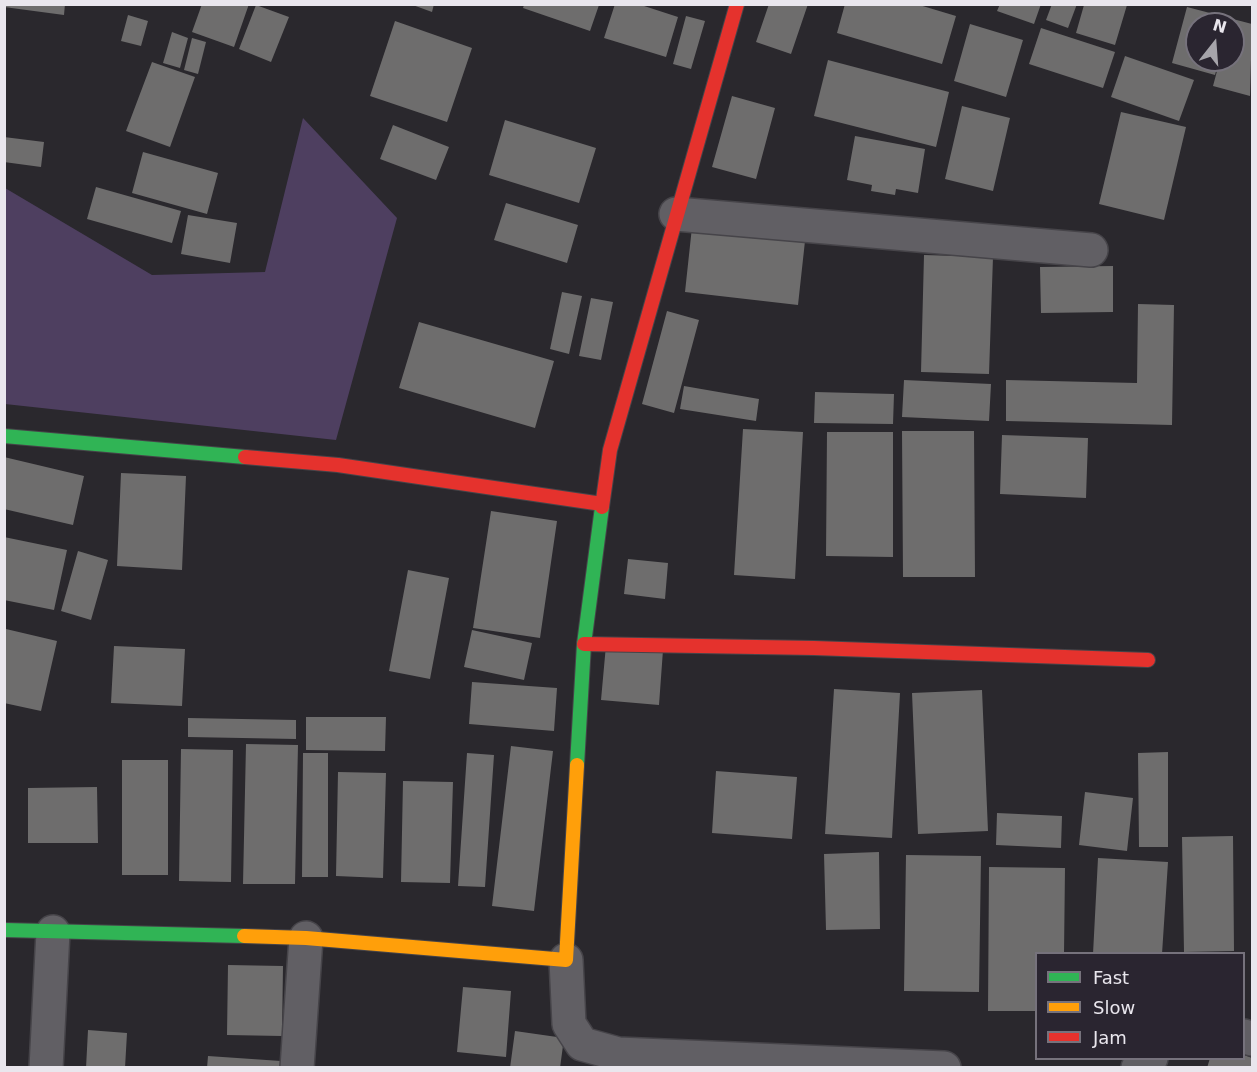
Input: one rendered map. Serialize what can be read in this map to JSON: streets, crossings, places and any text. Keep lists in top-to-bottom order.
{
  "legend": ["Fast", "Slow", "Jam"],
  "north": "top"
}
